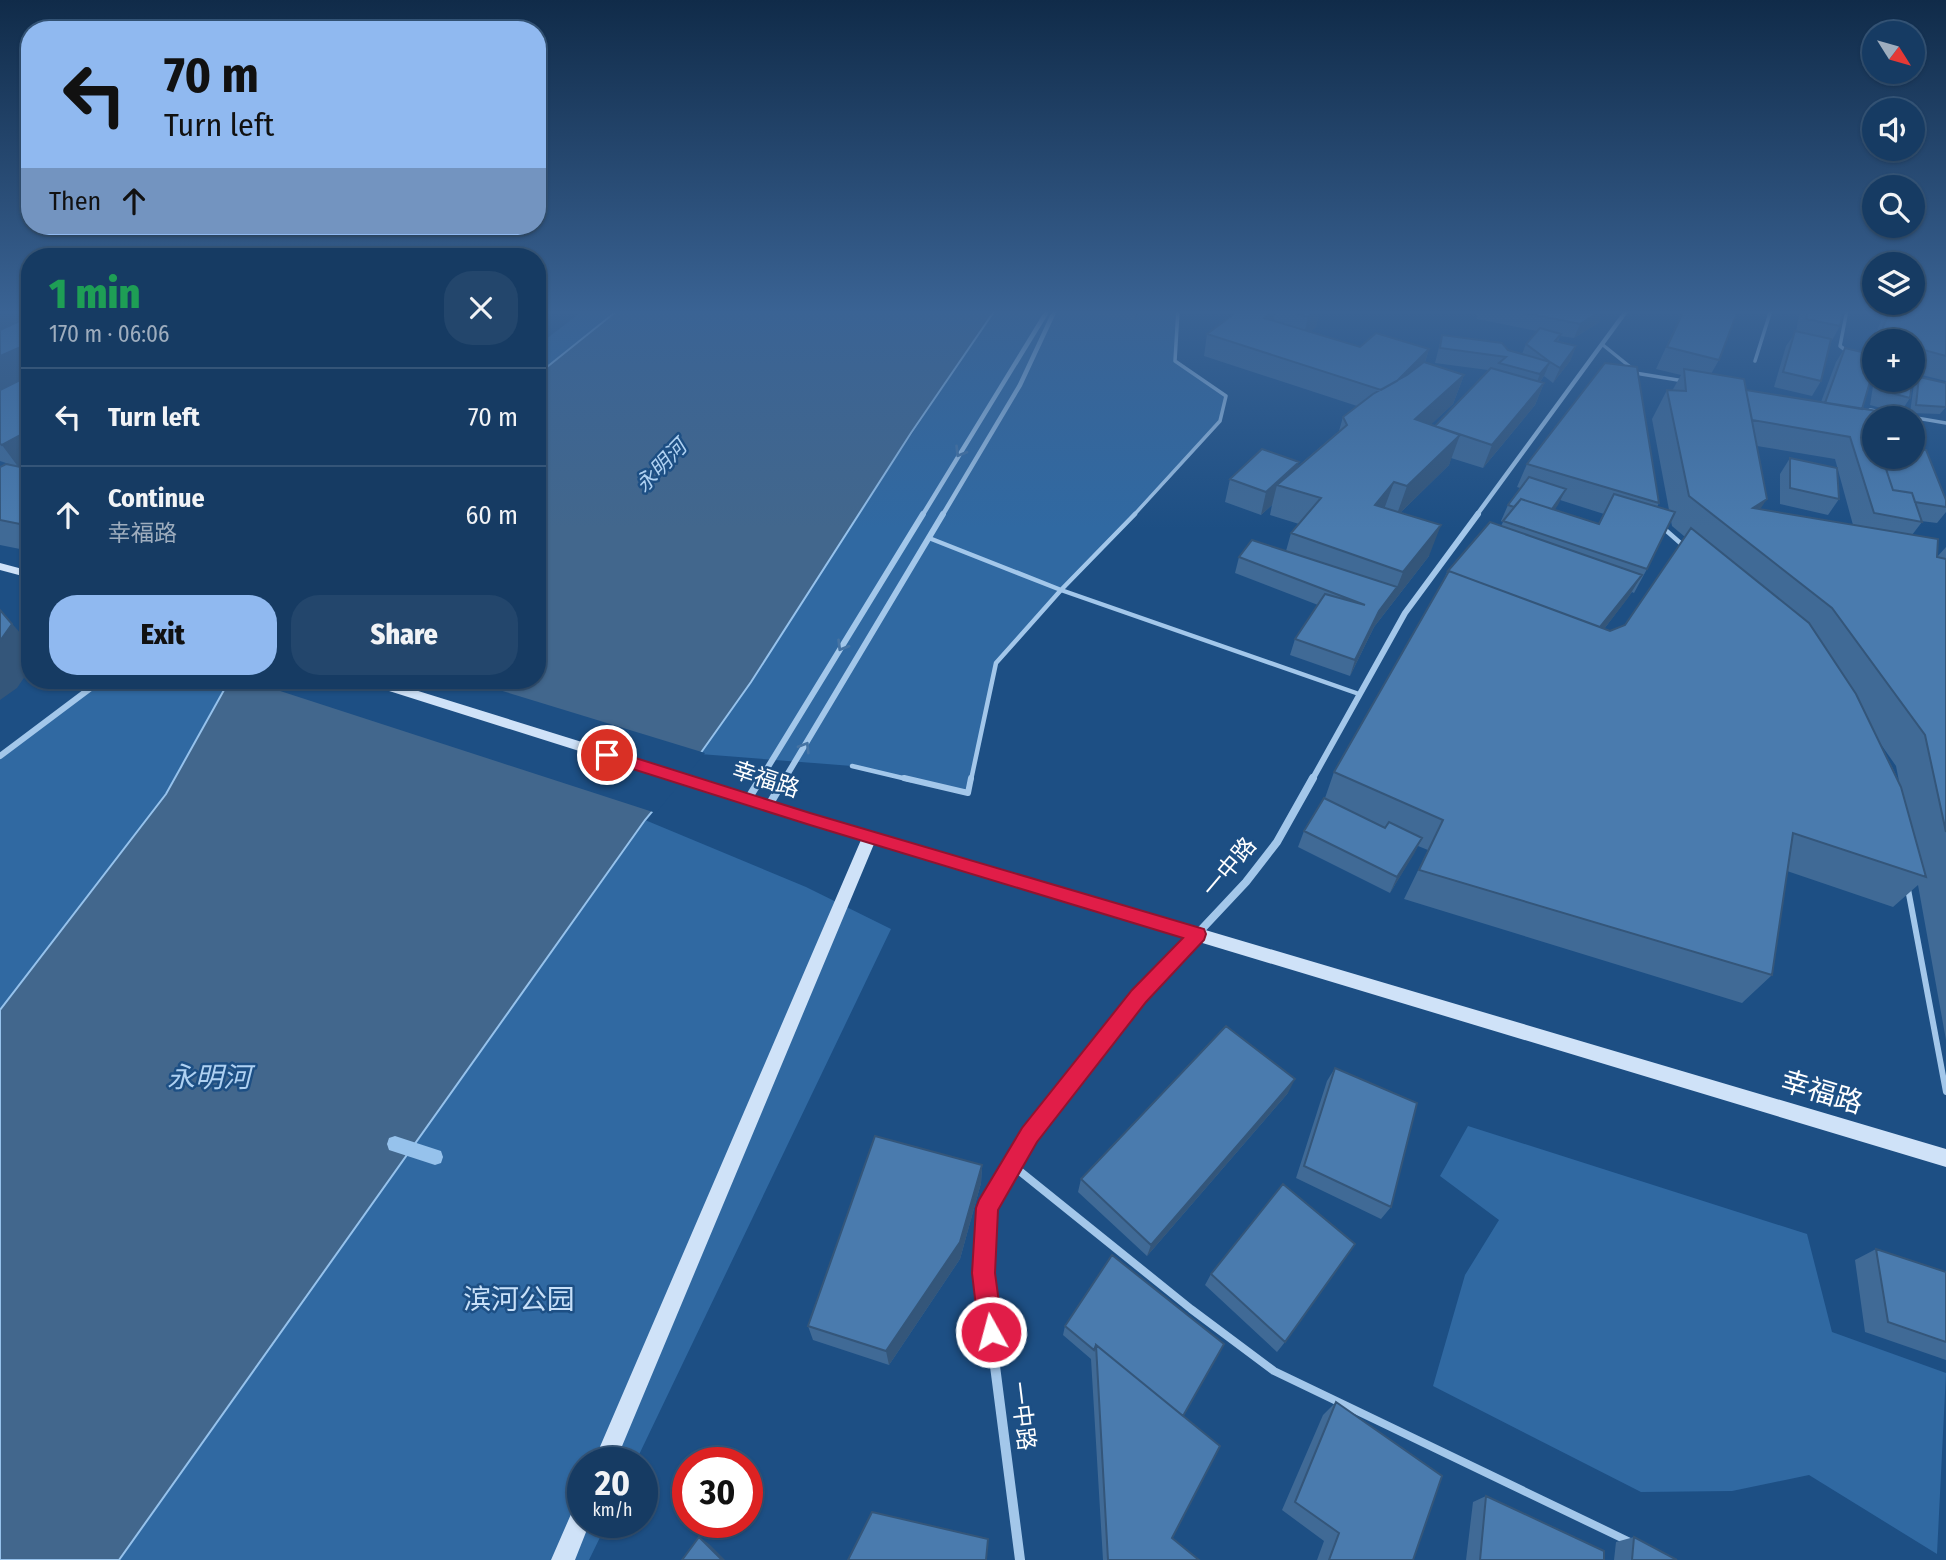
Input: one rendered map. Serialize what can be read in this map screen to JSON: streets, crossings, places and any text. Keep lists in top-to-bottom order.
{
  "streets": {
    "main road": ["幸福路"],
    "street": ["一中路"]
  },
  "crossings": [
    ["幸福路", "一中路"]
  ],
  "water": ["永明河"],
  "parks": ["滨河公园"],
  "north": "bottom right",
  "page": {
    "map_buttons": ["+", "−"],
    "turn": ["70 m", "Turn left"],
    "then": "Then",
    "heading": ["1 min", "170 m · 06:06"],
    "list": [
      {
        "name": "Turn left",
        "value": "70 m"
      },
      {
        "name": "Continue",
        "note": "幸福路",
        "value": "60 m"
      }
    ],
    "buttons": ["Exit", "Share"],
    "speed": "20 km/h",
    "limit": "30"
  }
}
